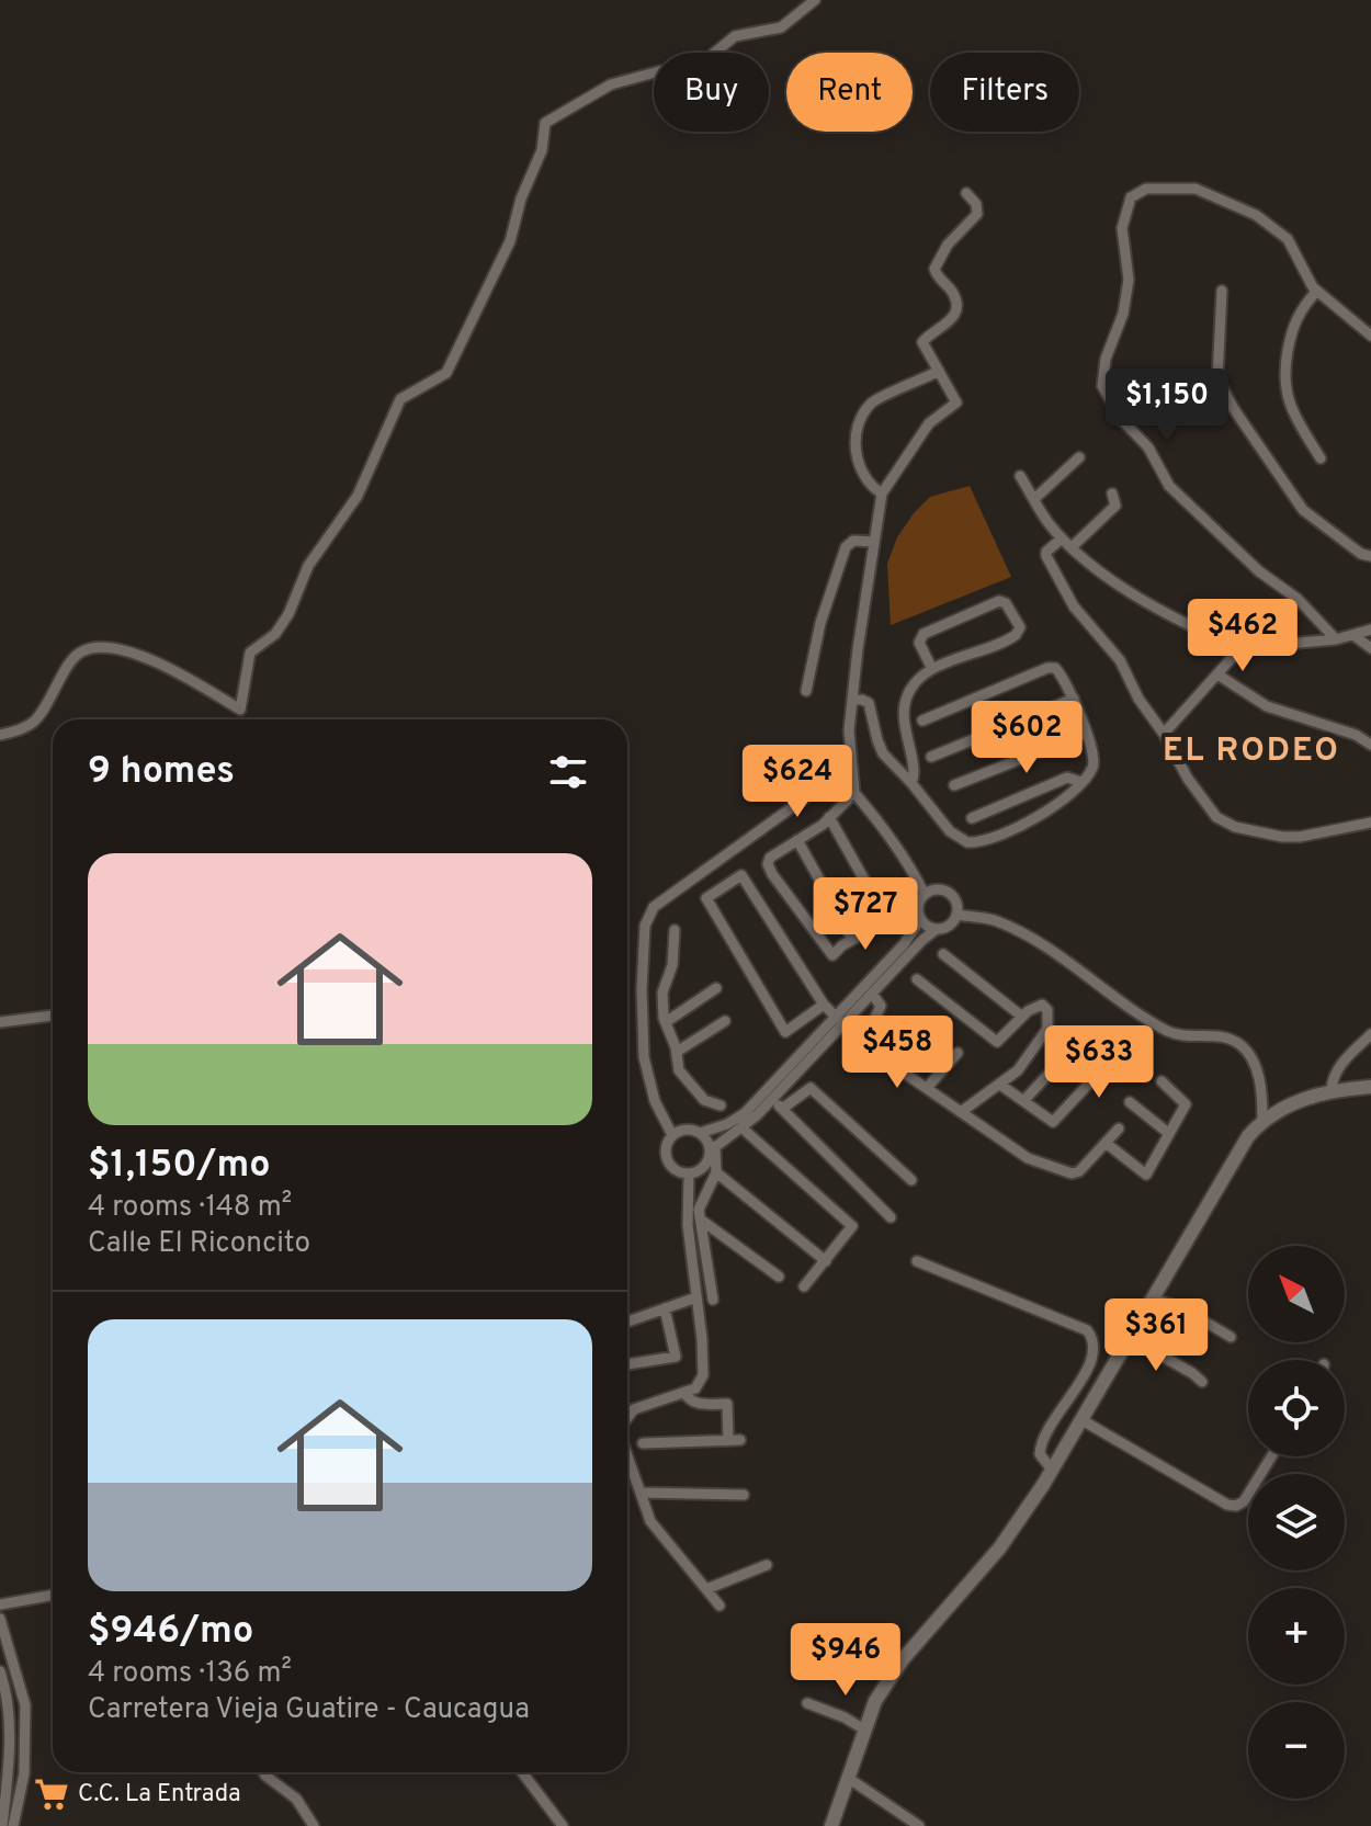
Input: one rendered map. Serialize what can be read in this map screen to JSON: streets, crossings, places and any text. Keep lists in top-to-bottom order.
{
  "districts": ["EL RODEO"],
  "places": {
    "supermarket": ["C.C. La Entrada"]
  },
  "north": "top left",
  "page": {
    "chip": ["Buy", "Rent", "Filters"],
    "price": [
      "$1,150",
      "$462",
      "$602",
      "$624",
      "$727",
      "$458",
      "$633",
      "$361",
      "$946"
    ],
    "heading": "9 homes",
    "list": [
      {
        "name": "$1,150/mo",
        "note": "4 rooms · 148 m² · Calle El Riconcito"
      },
      {
        "name": "$946/mo",
        "note": "4 rooms · 136 m² · Carretera Vieja Guatire - Caucagua"
      }
    ],
    "map_buttons": ["+", "−"]
  }
}
